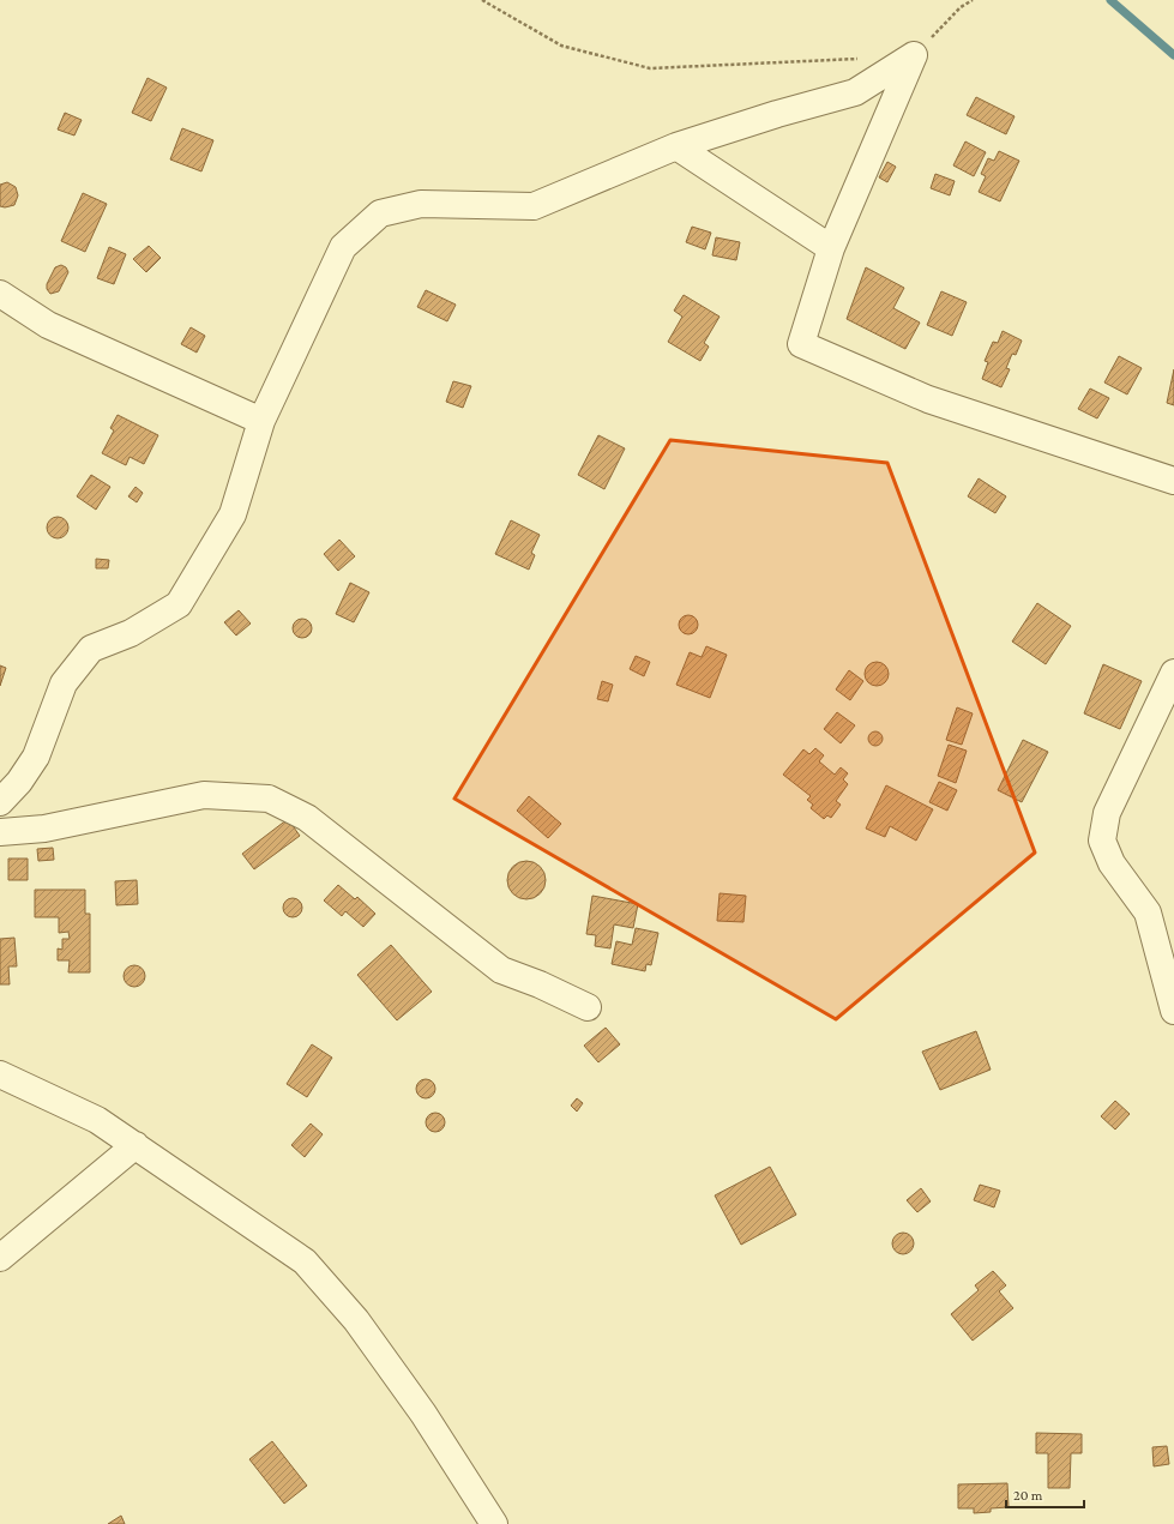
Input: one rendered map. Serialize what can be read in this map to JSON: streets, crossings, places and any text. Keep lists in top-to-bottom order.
{
  "scale_bar": "20 m"
}
